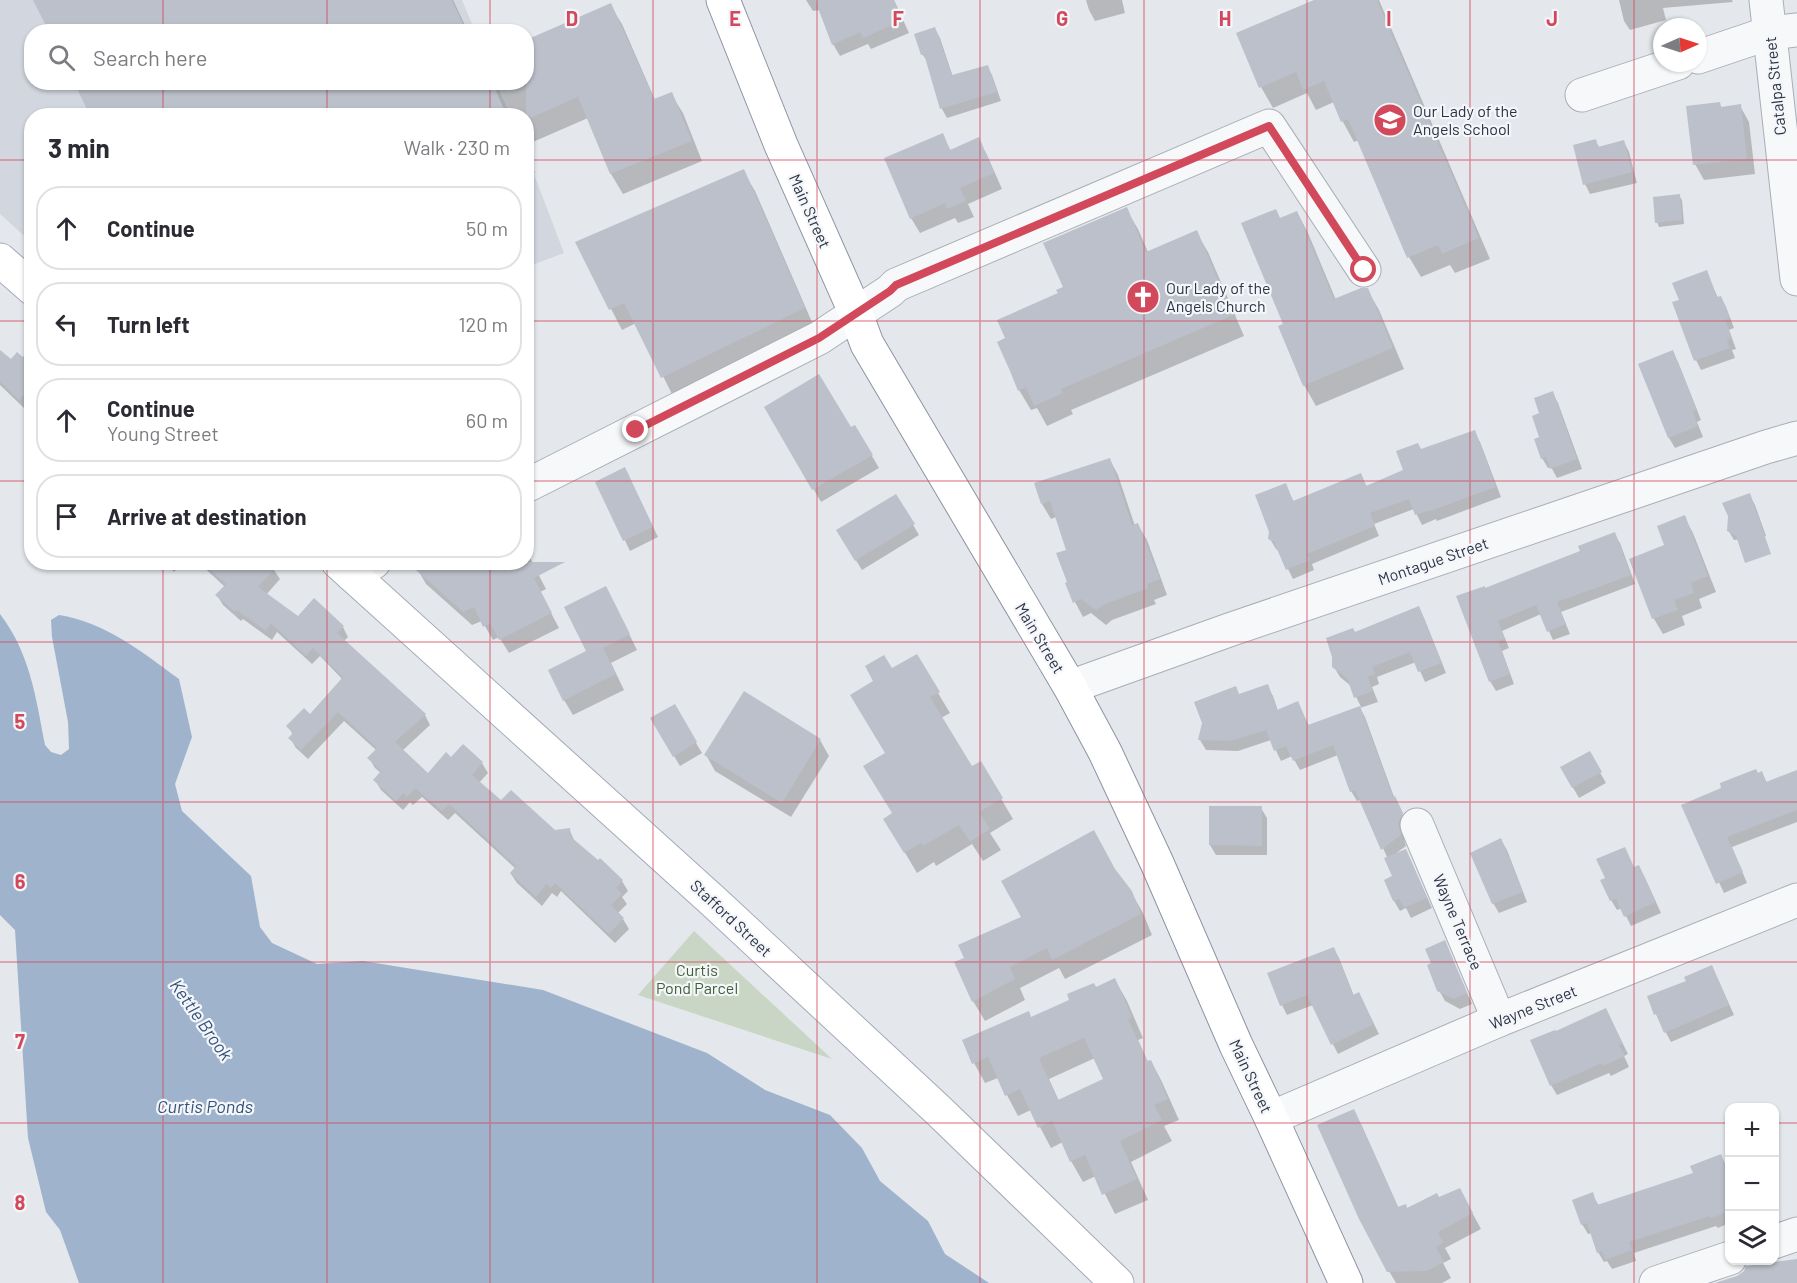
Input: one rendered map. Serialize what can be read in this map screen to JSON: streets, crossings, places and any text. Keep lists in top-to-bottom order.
{
  "streets": {
    "main road": ["Main Street", "Stafford Street"],
    "street": [
      "Catalpa Street",
      "Montague Street",
      "Wayne Terrace",
      "Wayne Street"
    ]
  },
  "crossings": [
    ["Main Street", "Montague Street"],
    ["Main Street", "Wayne Street"],
    ["Wayne Terrace", "Wayne Street"]
  ],
  "water": ["Kettle Brook", "Curtis Ponds"],
  "parks": ["Curtis Pond Parcel"],
  "places": {
    "school or university": ["Our Lady of the Angels School"],
    "church": ["Our Lady of the Angels Church"]
  },
  "north": "right",
  "page": {
    "search": "Search here",
    "heading": ["3 min", "Walk · 230 m"],
    "list": [
      ["Continue", "50 m"],
      ["Turn left", "120 m"],
      ["Continue", "Young Street", "60 m"],
      "Arrive at destination"
    ],
    "map_buttons": ["+", "−"]
  },
  "grid": {
    "columns": [
      "D",
      "E",
      "F",
      "G",
      "H",
      "I",
      "J"
    ],
    "rows": [
      "5",
      "6",
      "7",
      "8"
    ]
  }
}
